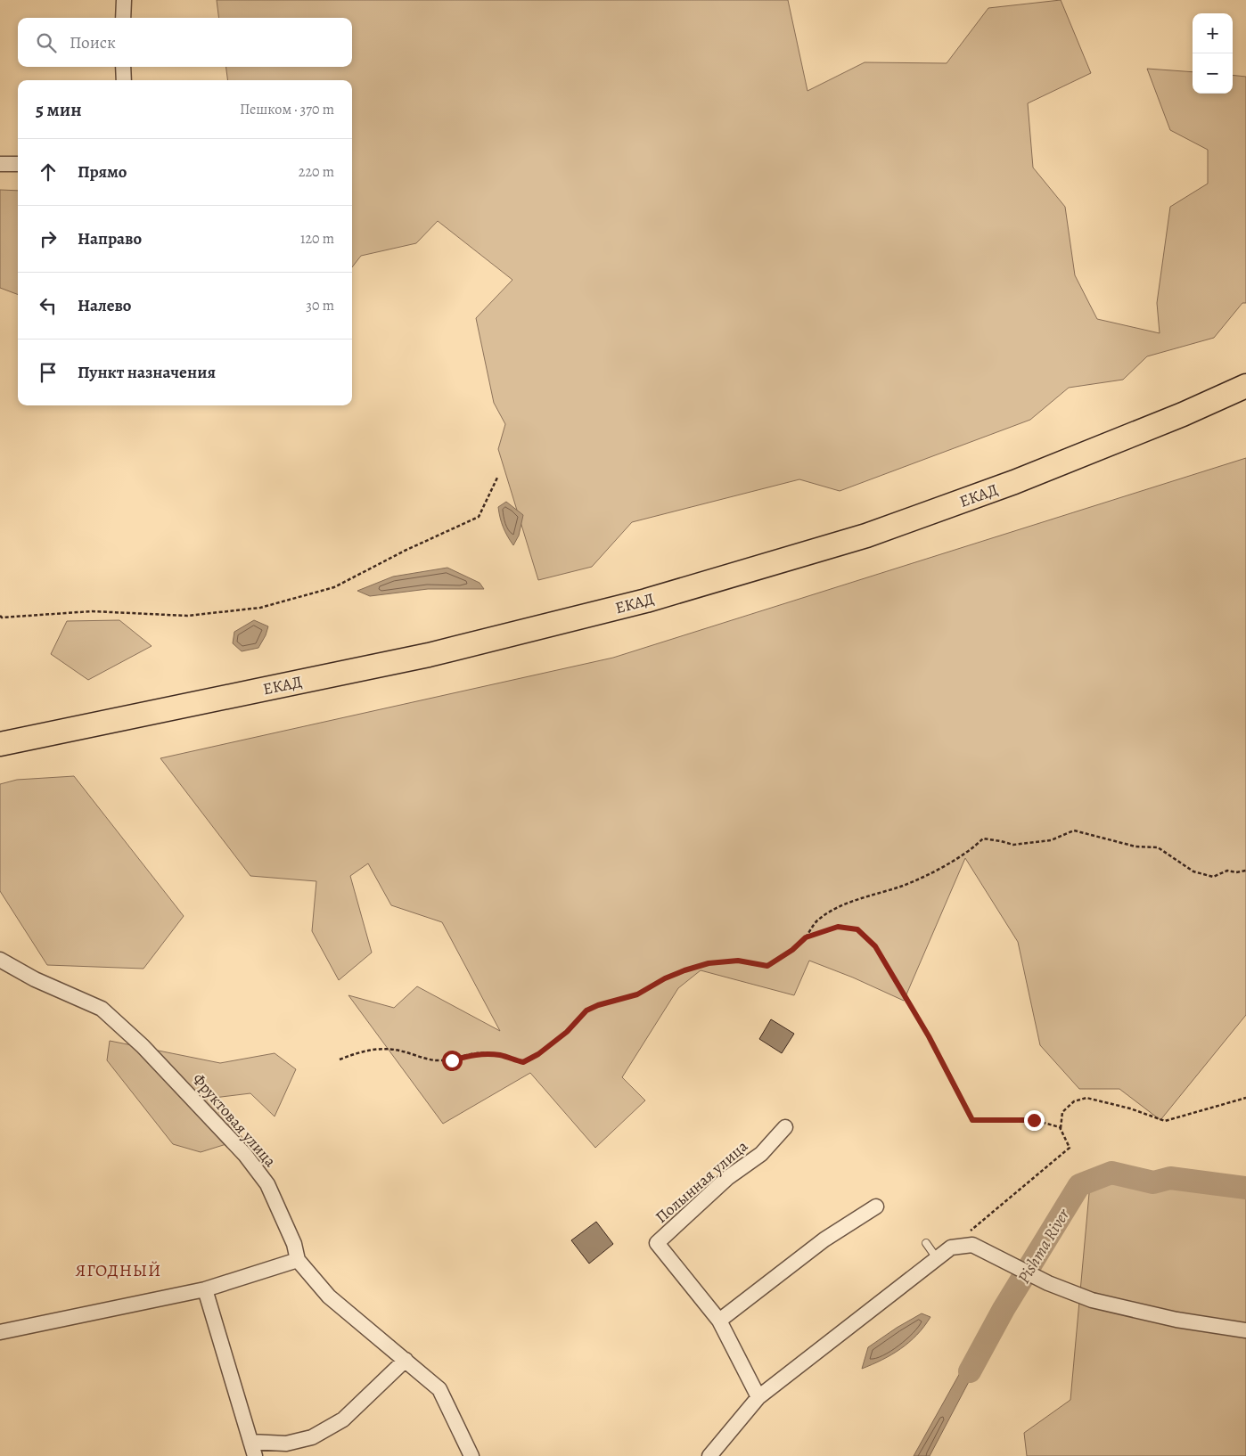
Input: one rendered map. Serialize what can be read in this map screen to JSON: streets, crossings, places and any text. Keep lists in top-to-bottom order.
{
  "streets": {
    "highway": ["ЕКАД"],
    "street": ["Фруктовая улица", "Полынная улица"]
  },
  "districts": ["ЯГОДНЫЙ"],
  "water": ["Pishma River"],
  "page": {
    "map_buttons": ["+", "−"],
    "search": "Поиск",
    "heading": ["5 мин", "Пешком · 370 m"],
    "list": [
      ["Прямо", "220 m"],
      ["Направо", "120 m"],
      ["Налево", "30 m"],
      "Пункт назначения"
    ]
  }
}
